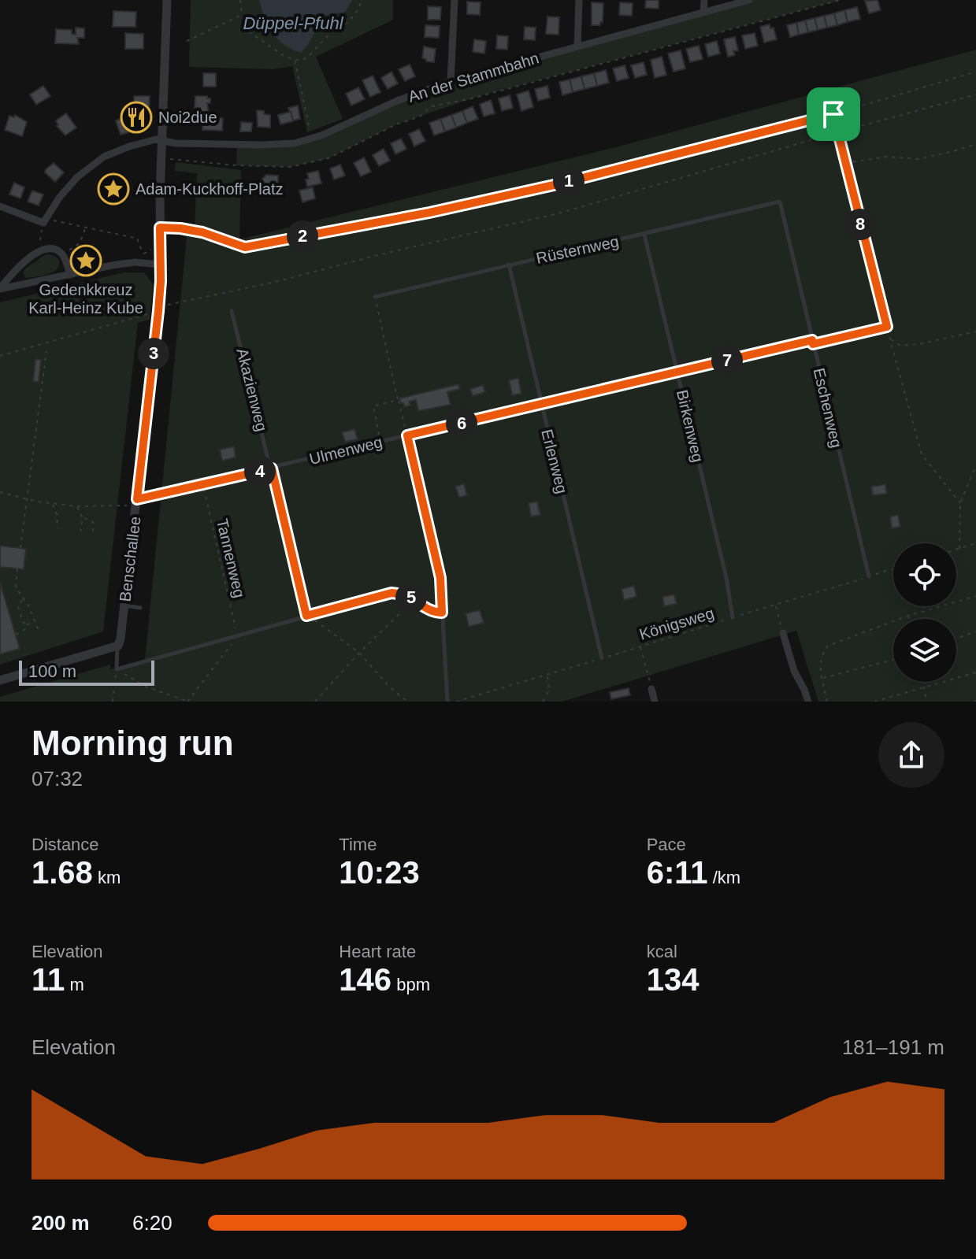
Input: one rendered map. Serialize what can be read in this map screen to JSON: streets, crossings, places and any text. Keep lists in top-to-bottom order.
{
  "streets": {
    "street": ["An der Stammbahn", "Benschallee"],
    "lane": [
      "Rüsternweg",
      "Akazienweg",
      "Eschenweg",
      "Birkenweg",
      "Ulmenweg",
      "Erlenweg"
    ],
    "path": ["Tannenweg", "Königsweg"]
  },
  "crossings": [
    ["An der Stammbahn", "Benschallee"],
    ["Rüsternweg", "Eschenweg"],
    ["Rüsternweg", "Birkenweg"],
    ["Rüsternweg", "Erlenweg"],
    ["Akazienweg", "Ulmenweg"],
    ["Eschenweg", "Ulmenweg"],
    ["Eschenweg", "Königsweg"],
    ["Birkenweg", "Ulmenweg"],
    ["Birkenweg", "Königsweg"],
    ["Ulmenweg", "Erlenweg"],
    ["Ulmenweg", "Tannenweg"],
    ["Ulmenweg", "Benschallee"],
    ["Erlenweg", "Königsweg"]
  ],
  "water": ["Düppel-Pfuhl"],
  "places": {
    "restaurant": ["Noi2due"],
    "place": ["Adam-Kuckhoff-Platz", "Gedenkkreuz Karl-Heinz Kube"]
  },
  "scale_bar": "100 m",
  "page": {
    "pins": [
      "1",
      "8",
      "2",
      "3",
      "7",
      "6",
      "4",
      "5"
    ],
    "scale": "100 m",
    "heading": ["Morning run", "07:32"],
    "stats": [
      ["Distance", "1.68 km"],
      ["Time", "10:23"],
      ["Pace", "6:11 /km"],
      ["Elevation", "11 m"],
      ["Heart rate", "146 bpm"],
      ["kcal", "134"]
    ],
    "chart": ["Elevation", "181–191 m"],
    "list": [
      {
        "name": "200 m",
        "note": "6:20"
      }
    ]
  }
}
